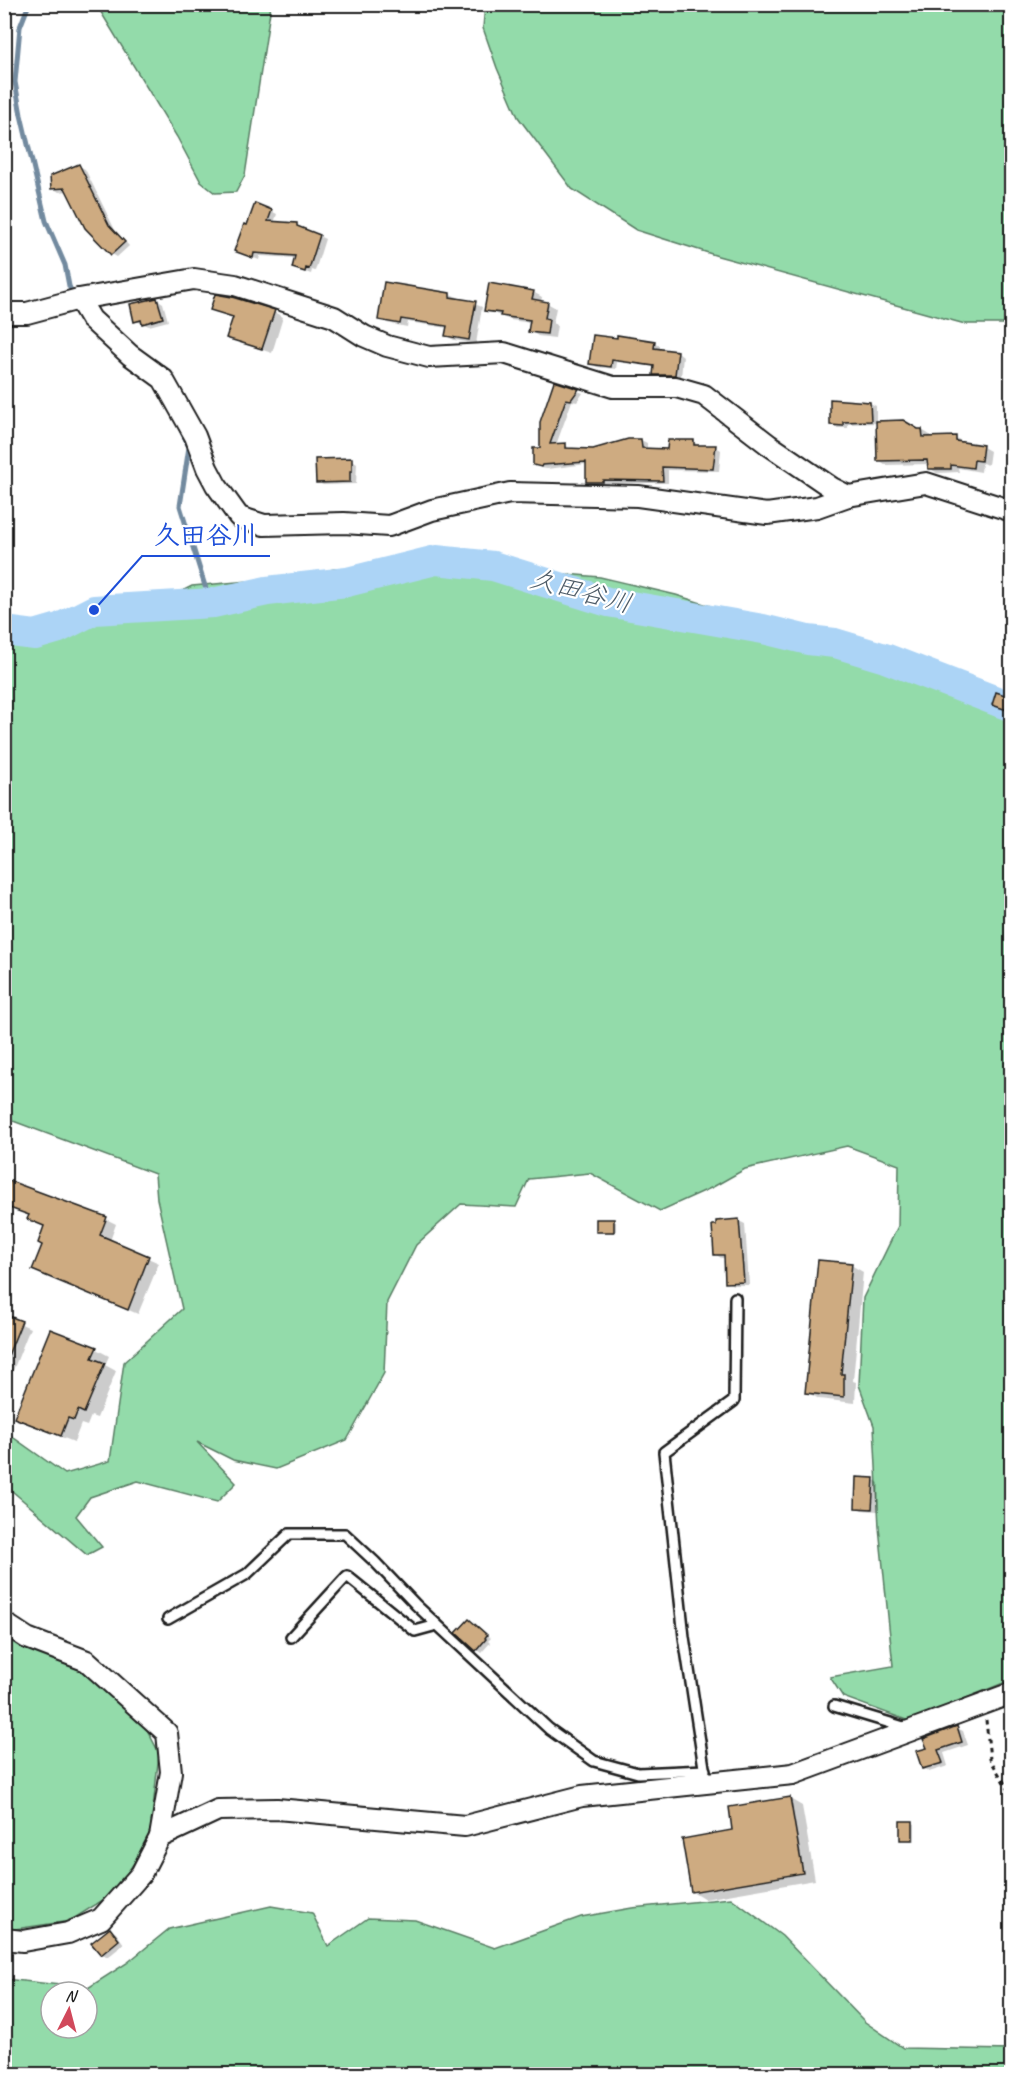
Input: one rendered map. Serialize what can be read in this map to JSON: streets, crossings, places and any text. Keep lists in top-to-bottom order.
{
  "water": ["久田谷川"],
  "places": ["久田谷川"],
  "north": "top"
}
